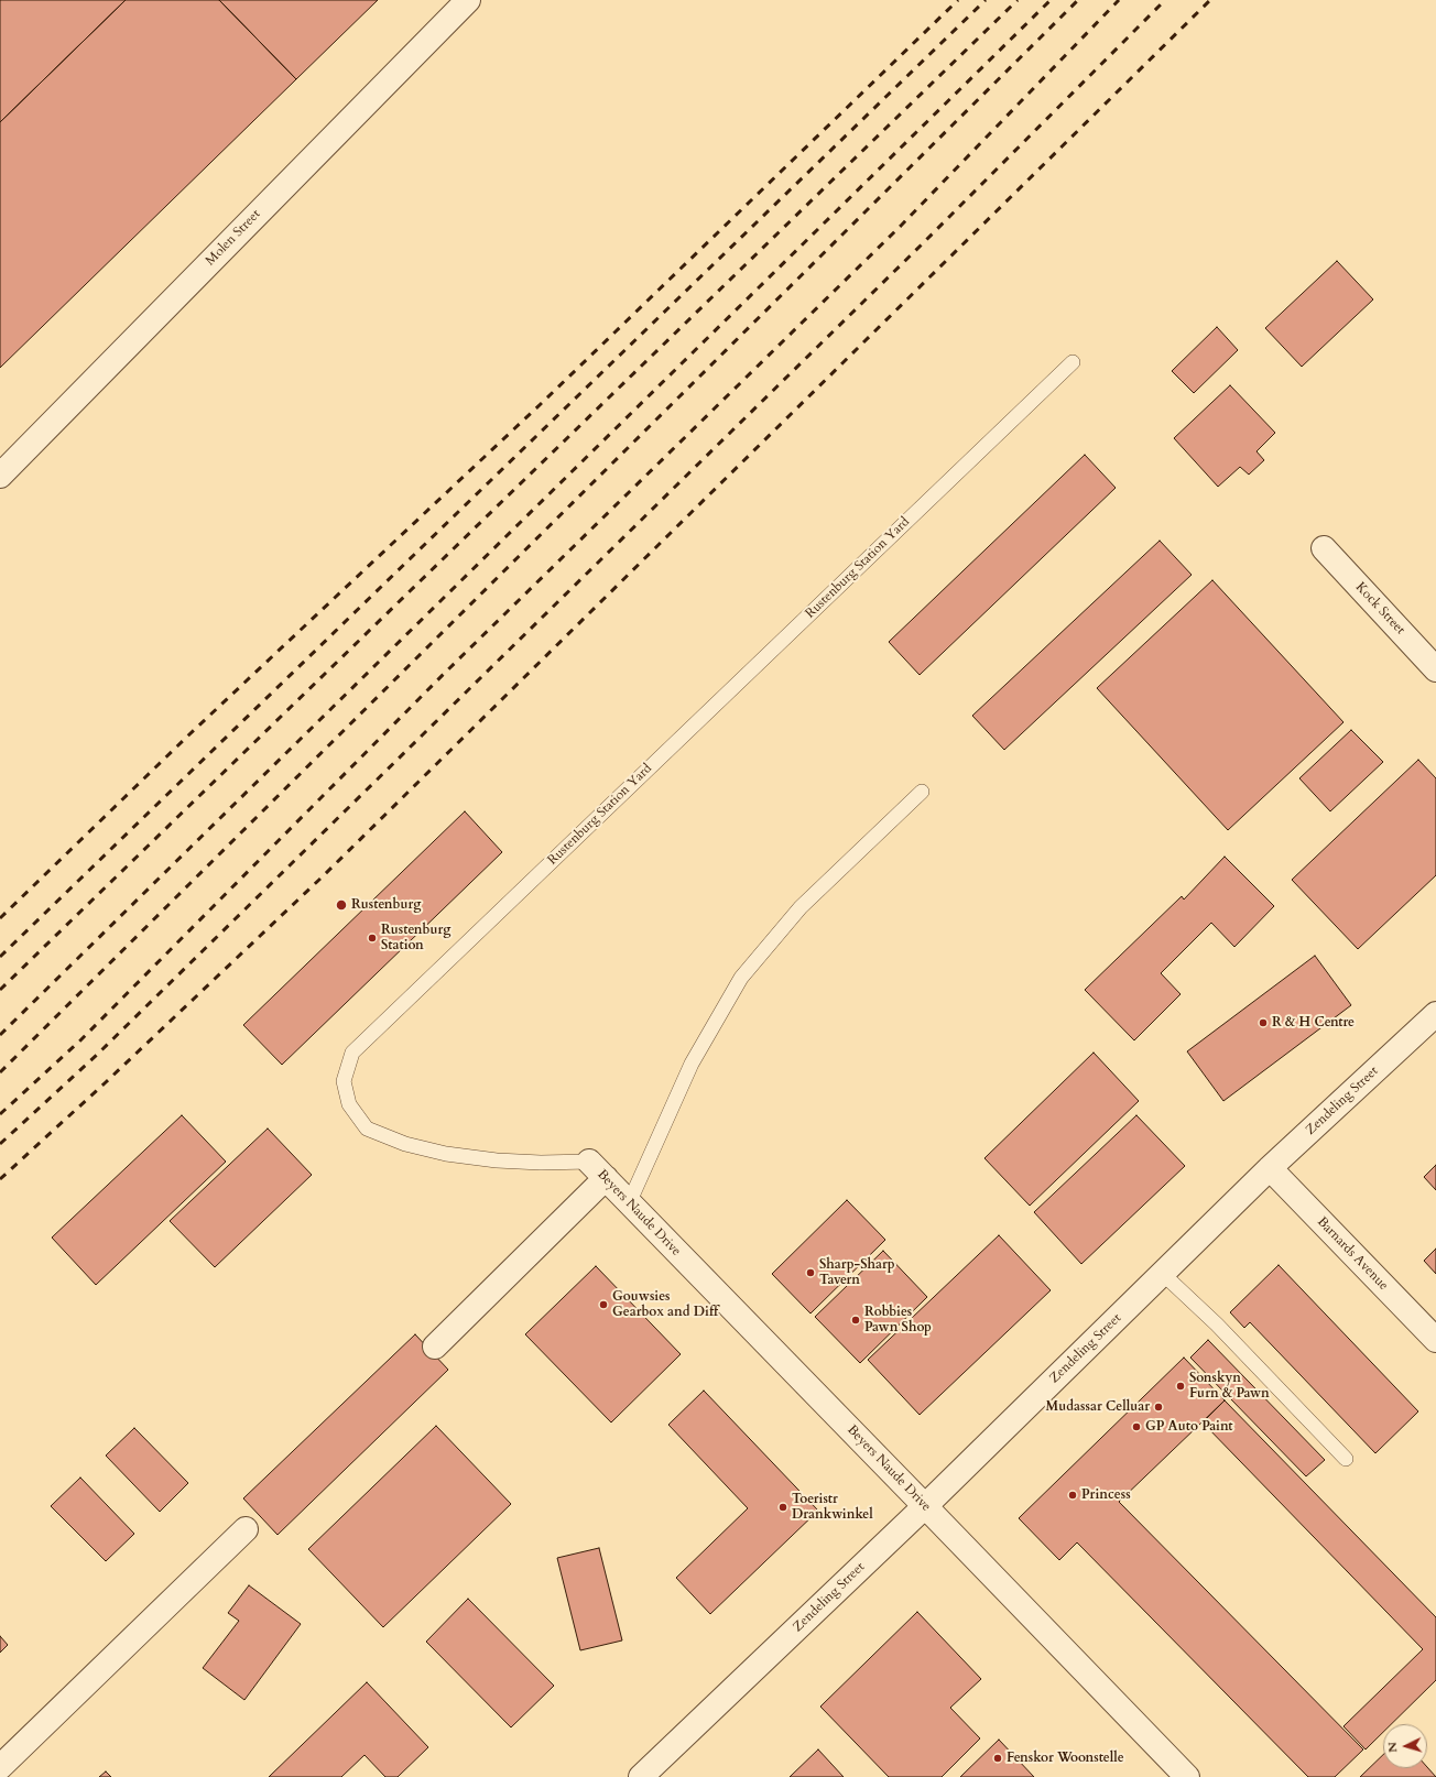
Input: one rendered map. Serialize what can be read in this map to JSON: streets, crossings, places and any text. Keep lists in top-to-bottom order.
{
  "streets": {
    "street": [
      "Molen Street",
      "Kock Street",
      "Zendeling Street",
      "Beyers Naude Drive",
      "Barnards Avenue"
    ],
    "lane": ["Rustenburg Station Yard"]
  },
  "crossings": [
    ["Rustenburg Station Yard", "Beyers Naude Drive"],
    ["Zendeling Street", "Beyers Naude Drive"],
    ["Zendeling Street", "Barnards Avenue"]
  ],
  "places": [
    "Rustenburg",
    "Rustenburg Station",
    "R & H Centre",
    "Sharp-Sharp Tavern",
    "Gouwsies Gearbox and Diff",
    "Robbies Pawn Shop",
    "Sonskyn Furn & Pawn",
    "Mudassar Celluar",
    "GP Auto Paint",
    "Princess",
    "Toeristr Drankwinkel",
    "Fenskor Woonstelle"
  ],
  "north": "left"
}
